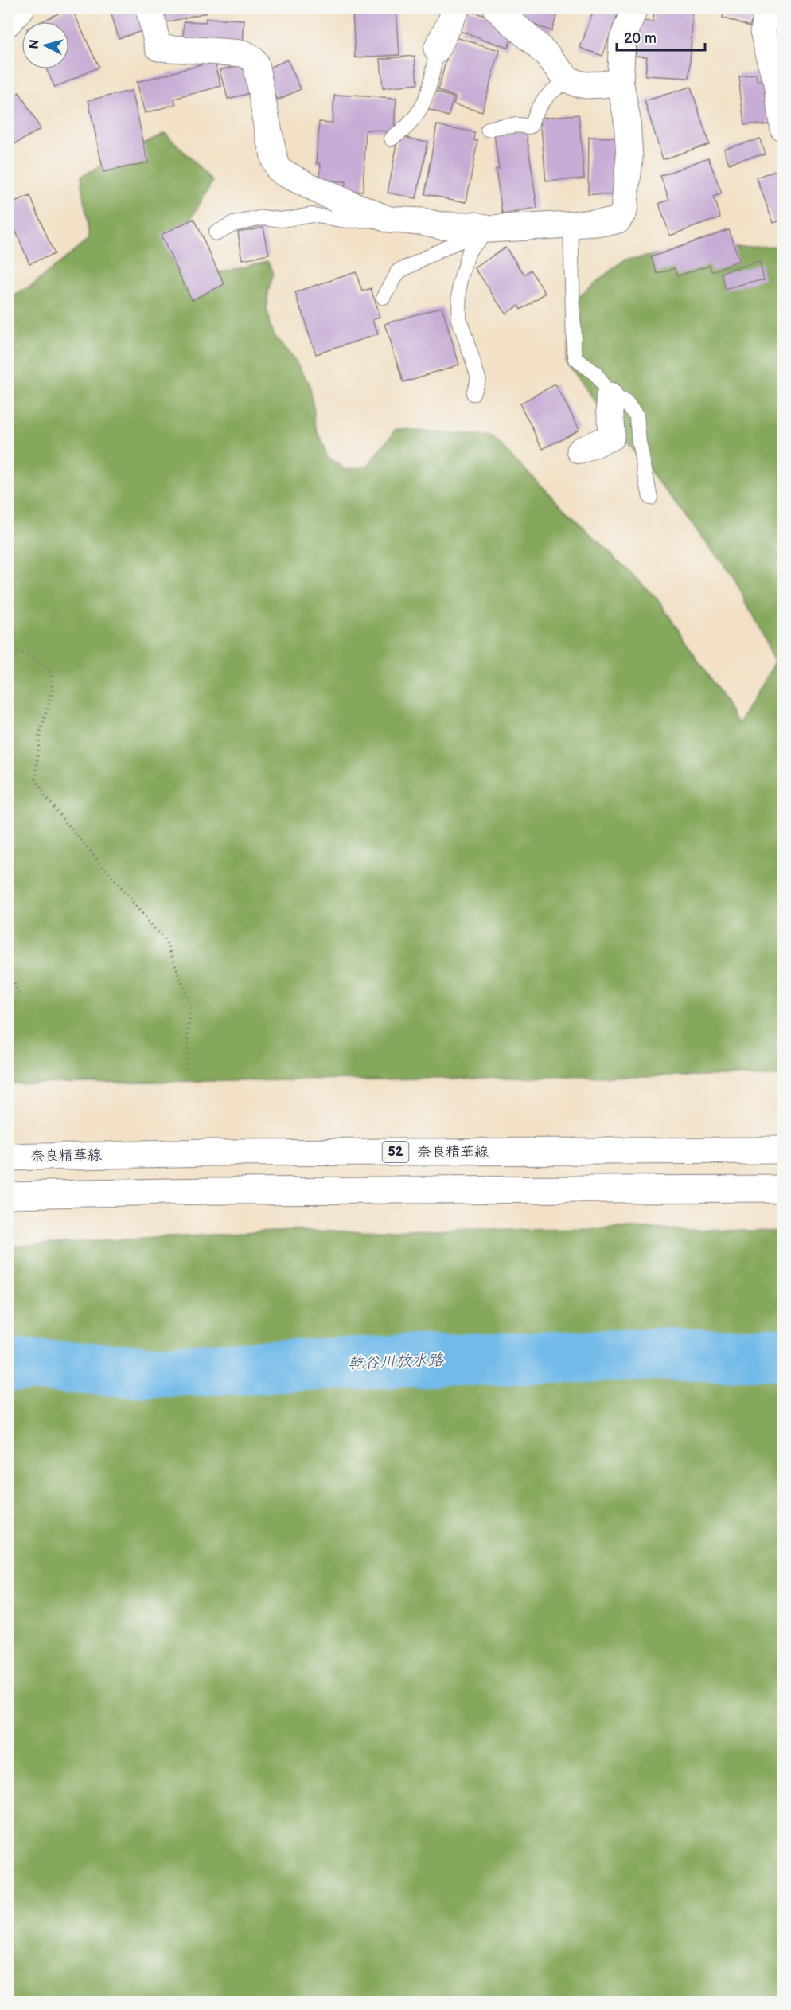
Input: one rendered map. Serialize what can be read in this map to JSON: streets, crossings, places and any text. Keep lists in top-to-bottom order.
{
  "streets": {
    "main road": ["52", "奈良精華線"]
  },
  "water": ["乾谷川放水路"],
  "scale_bar": "20 m",
  "north": "left"
}
